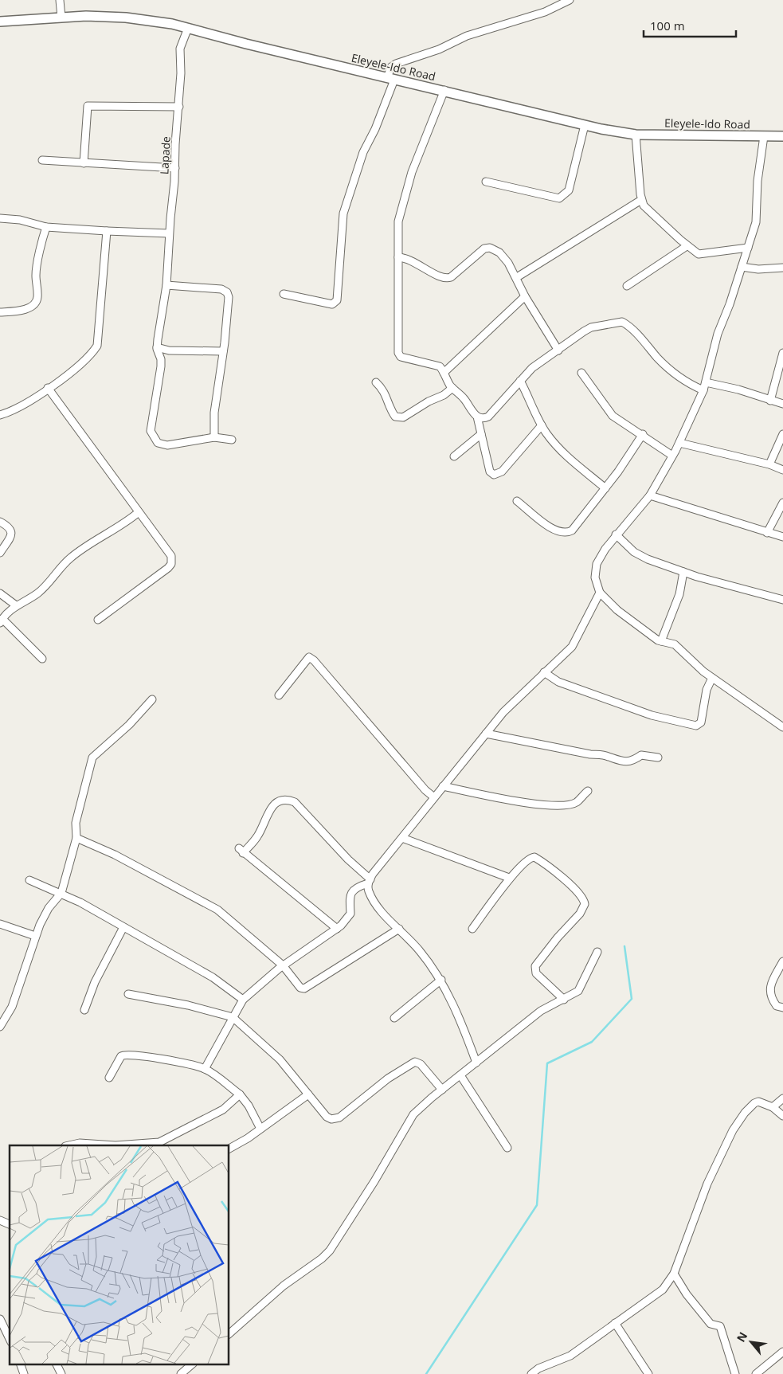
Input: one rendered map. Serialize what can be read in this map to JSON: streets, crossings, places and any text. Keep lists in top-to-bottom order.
{
  "streets": {
    "main road": ["Eleyele-Ido Road"],
    "street": ["Lapade"]
  },
  "crossings": [
    ["Eleyele-Ido Road", "Lapade"]
  ],
  "scale_bar": "100 m",
  "north": "top left"
}
